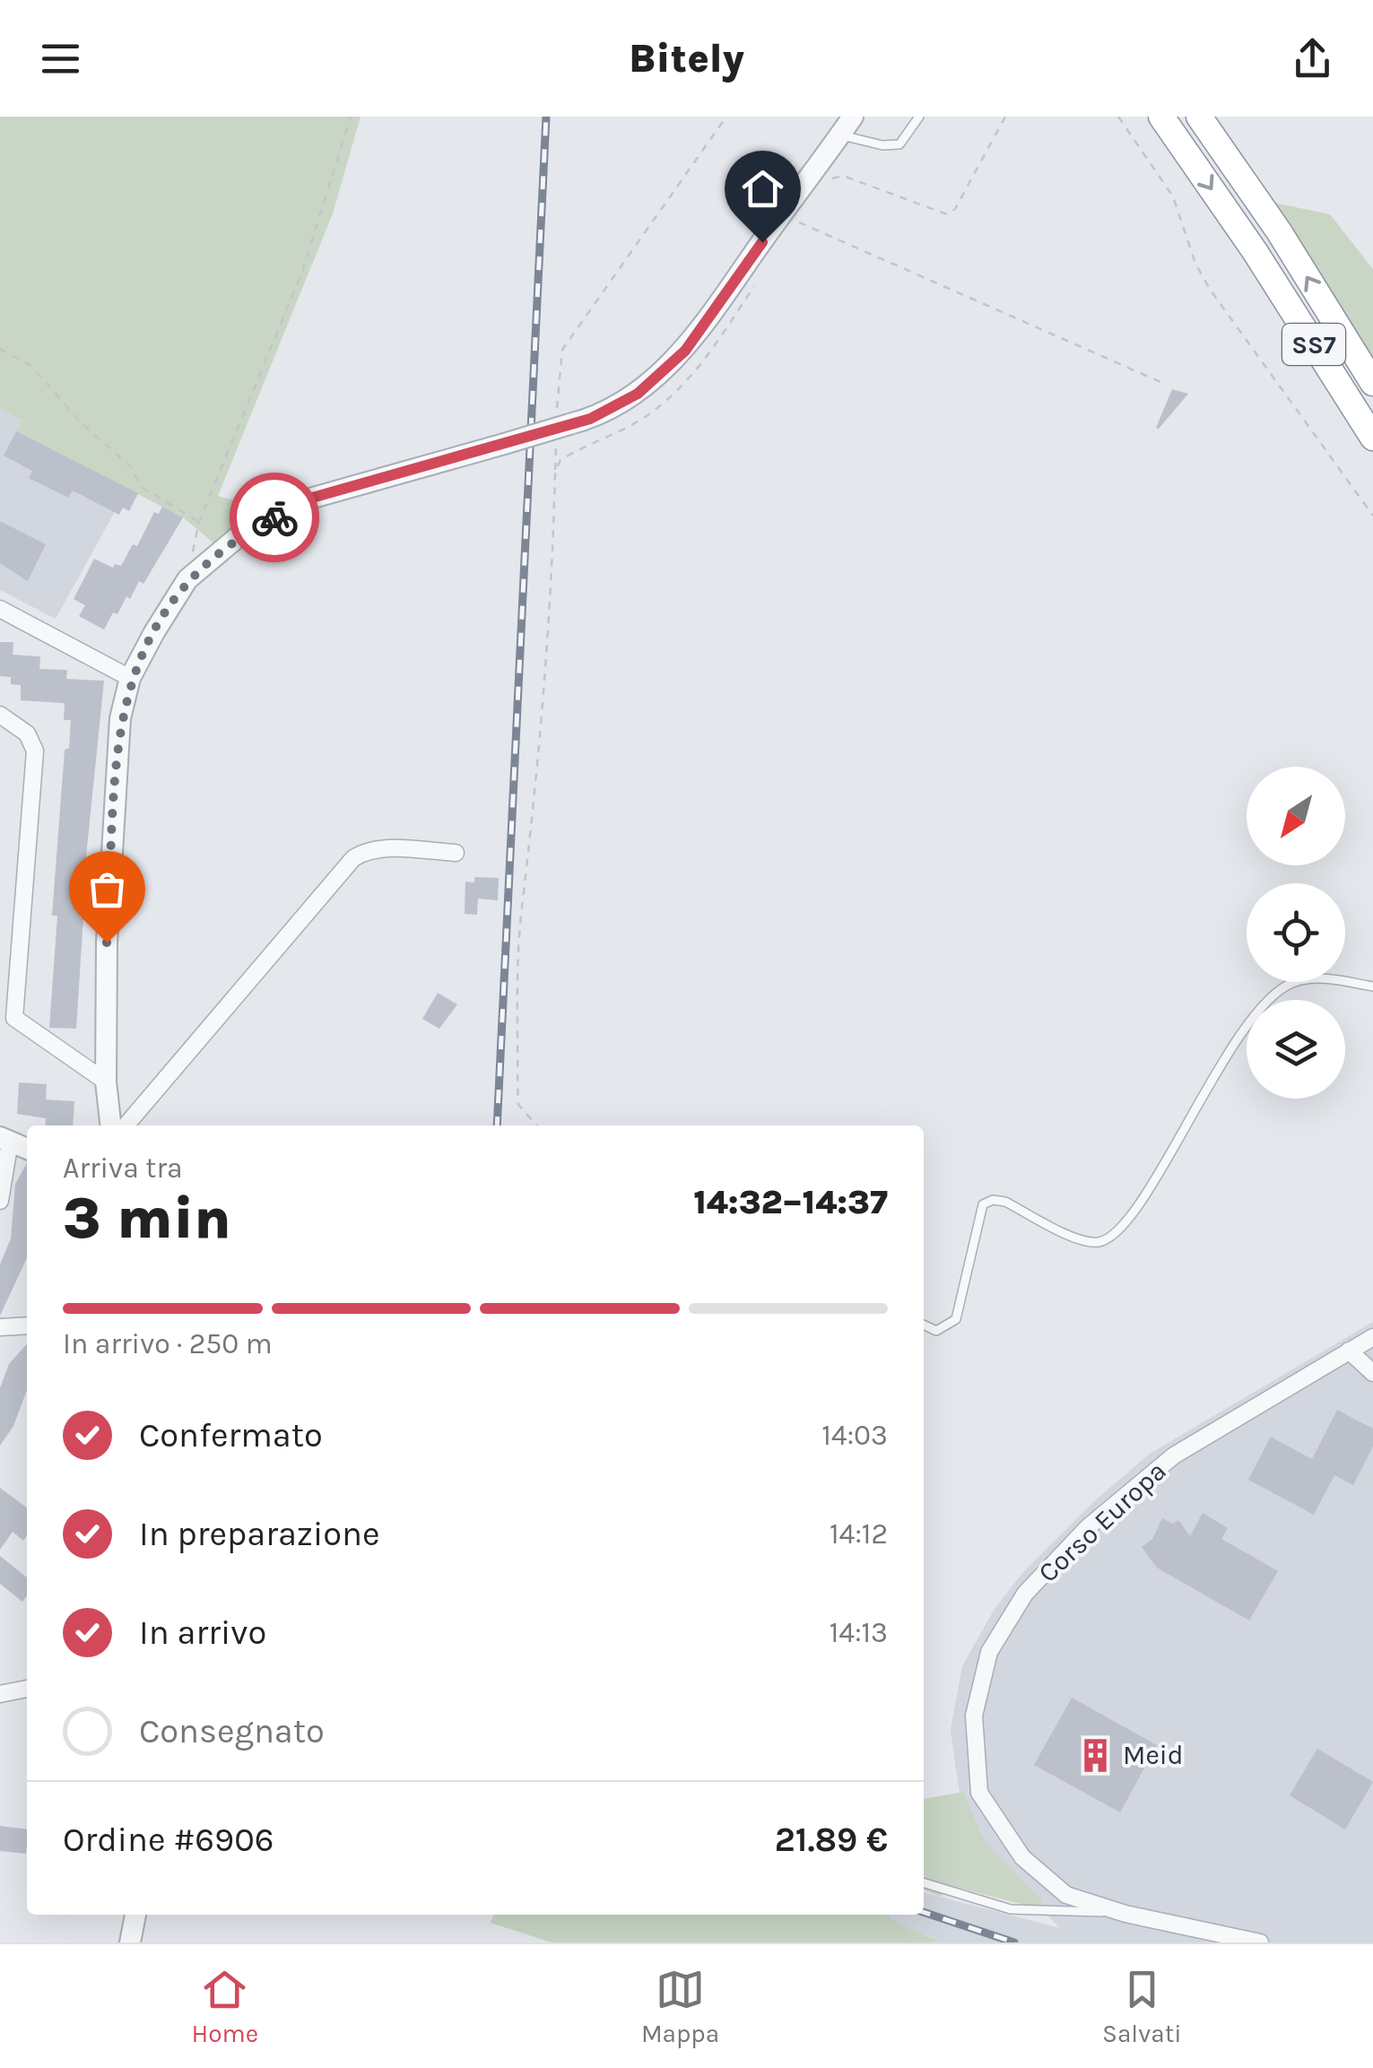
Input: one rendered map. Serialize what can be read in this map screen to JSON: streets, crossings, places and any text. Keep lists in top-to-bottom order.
{
  "streets": {
    "highway": ["SS7"],
    "street": ["Corso Europa"]
  },
  "places": {
    "building": ["Meid"]
  },
  "north": "bottom left",
  "page": {
    "header": "Bitely",
    "heading": ["3 min", "Arriva tra", "14:32–14:37"],
    "panel": ["Ordine #6906", "21.89 €"],
    "bar": "In arrivo · 250 m",
    "list": [
      ["Confermato", "14:03"],
      ["In preparazione", "14:12"],
      ["In arrivo", "14:13"],
      "Consegnato"
    ],
    "tabs": ["Home", "Mappa", "Salvati"]
  }
}
